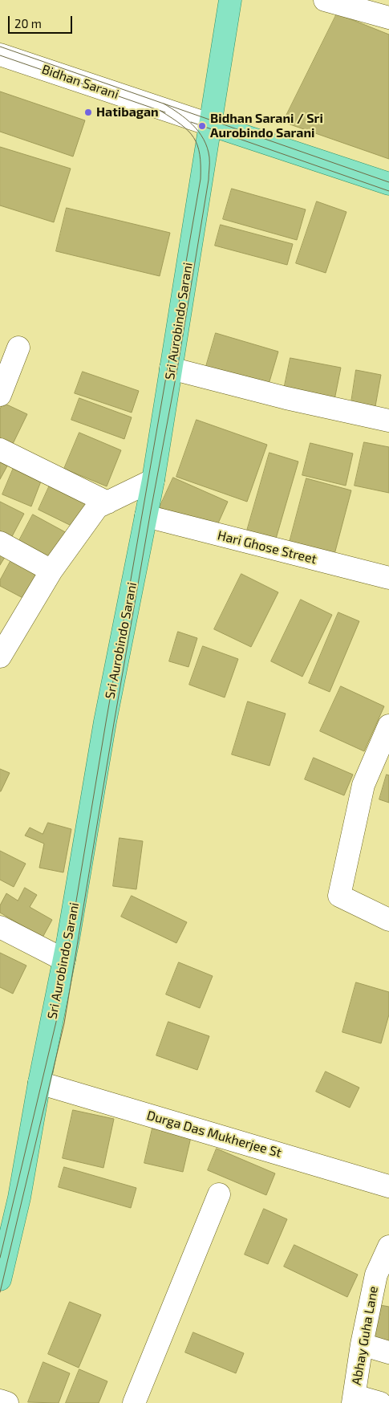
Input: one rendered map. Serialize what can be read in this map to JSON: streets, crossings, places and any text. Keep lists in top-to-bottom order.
{
  "streets": {
    "main road": ["Bidhan Sarani", "Sri Aurobindo Sarani"],
    "street": ["Hari Ghose Street", "Durga Das Mukherjee St", "Abhay Guha Lane"]
  },
  "crossings": [
    ["Bidhan Sarani", "Sri Aurobindo Sarani"],
    ["Sri Aurobindo Sarani", "Hari Ghose Street"],
    ["Sri Aurobindo Sarani", "Durga Das Mukherjee St"]
  ],
  "places": ["Hatibagan", "Bidhan Sarani / Sri Aurobindo Sarani"],
  "scale_bar": "20 m"
}
